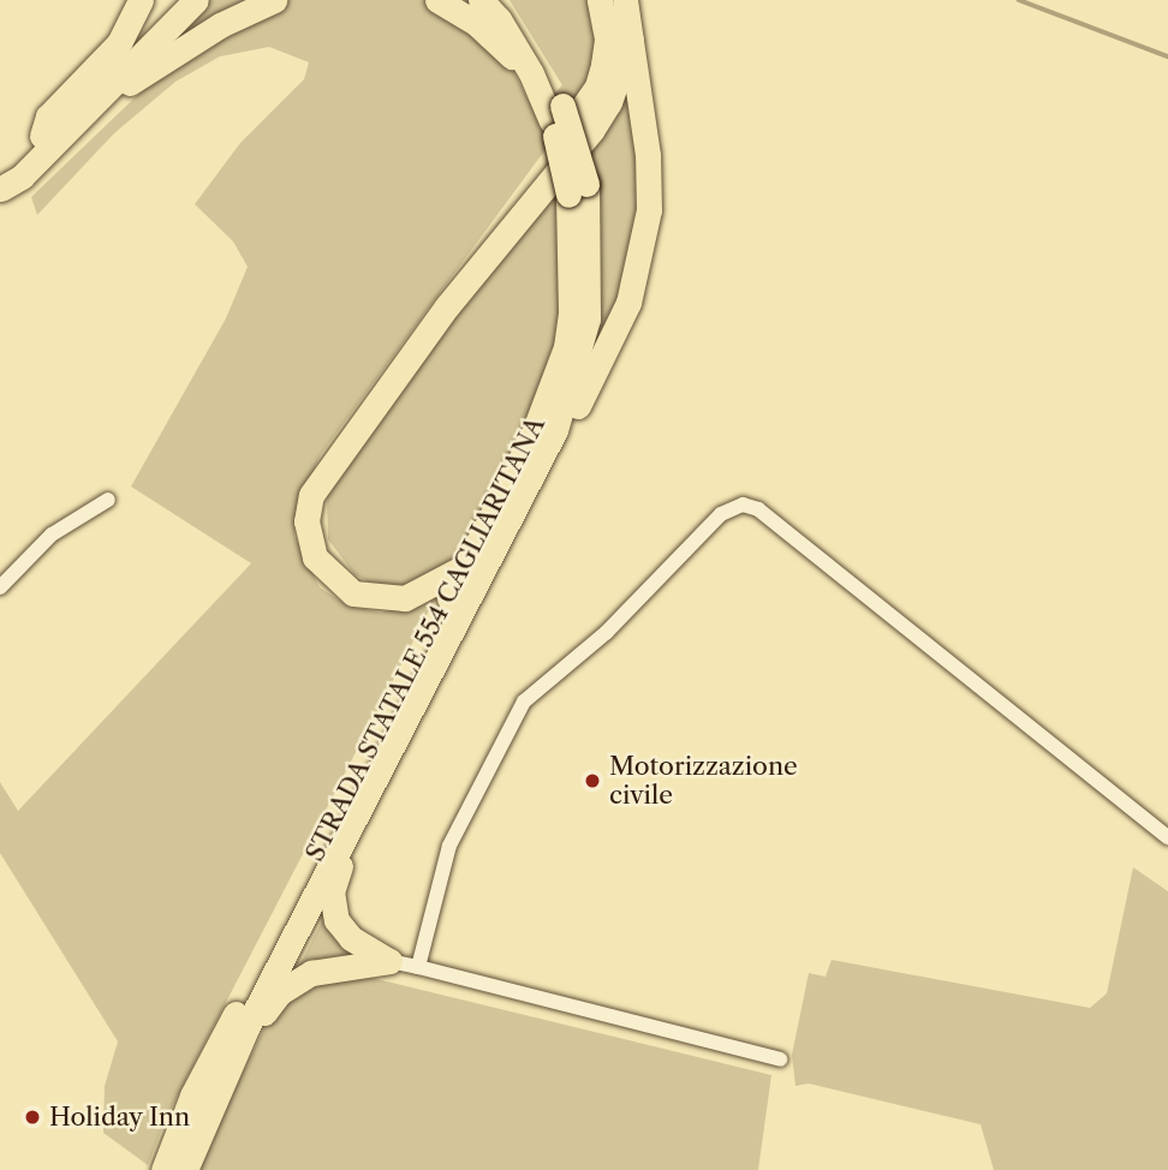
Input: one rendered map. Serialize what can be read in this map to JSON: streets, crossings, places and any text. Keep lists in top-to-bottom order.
{
  "streets": {
    "highway": ["STRADA STATALE 554 CAGLIARITANA"]
  },
  "places": ["Motorizzazione civile", "Holiday Inn"]
}
